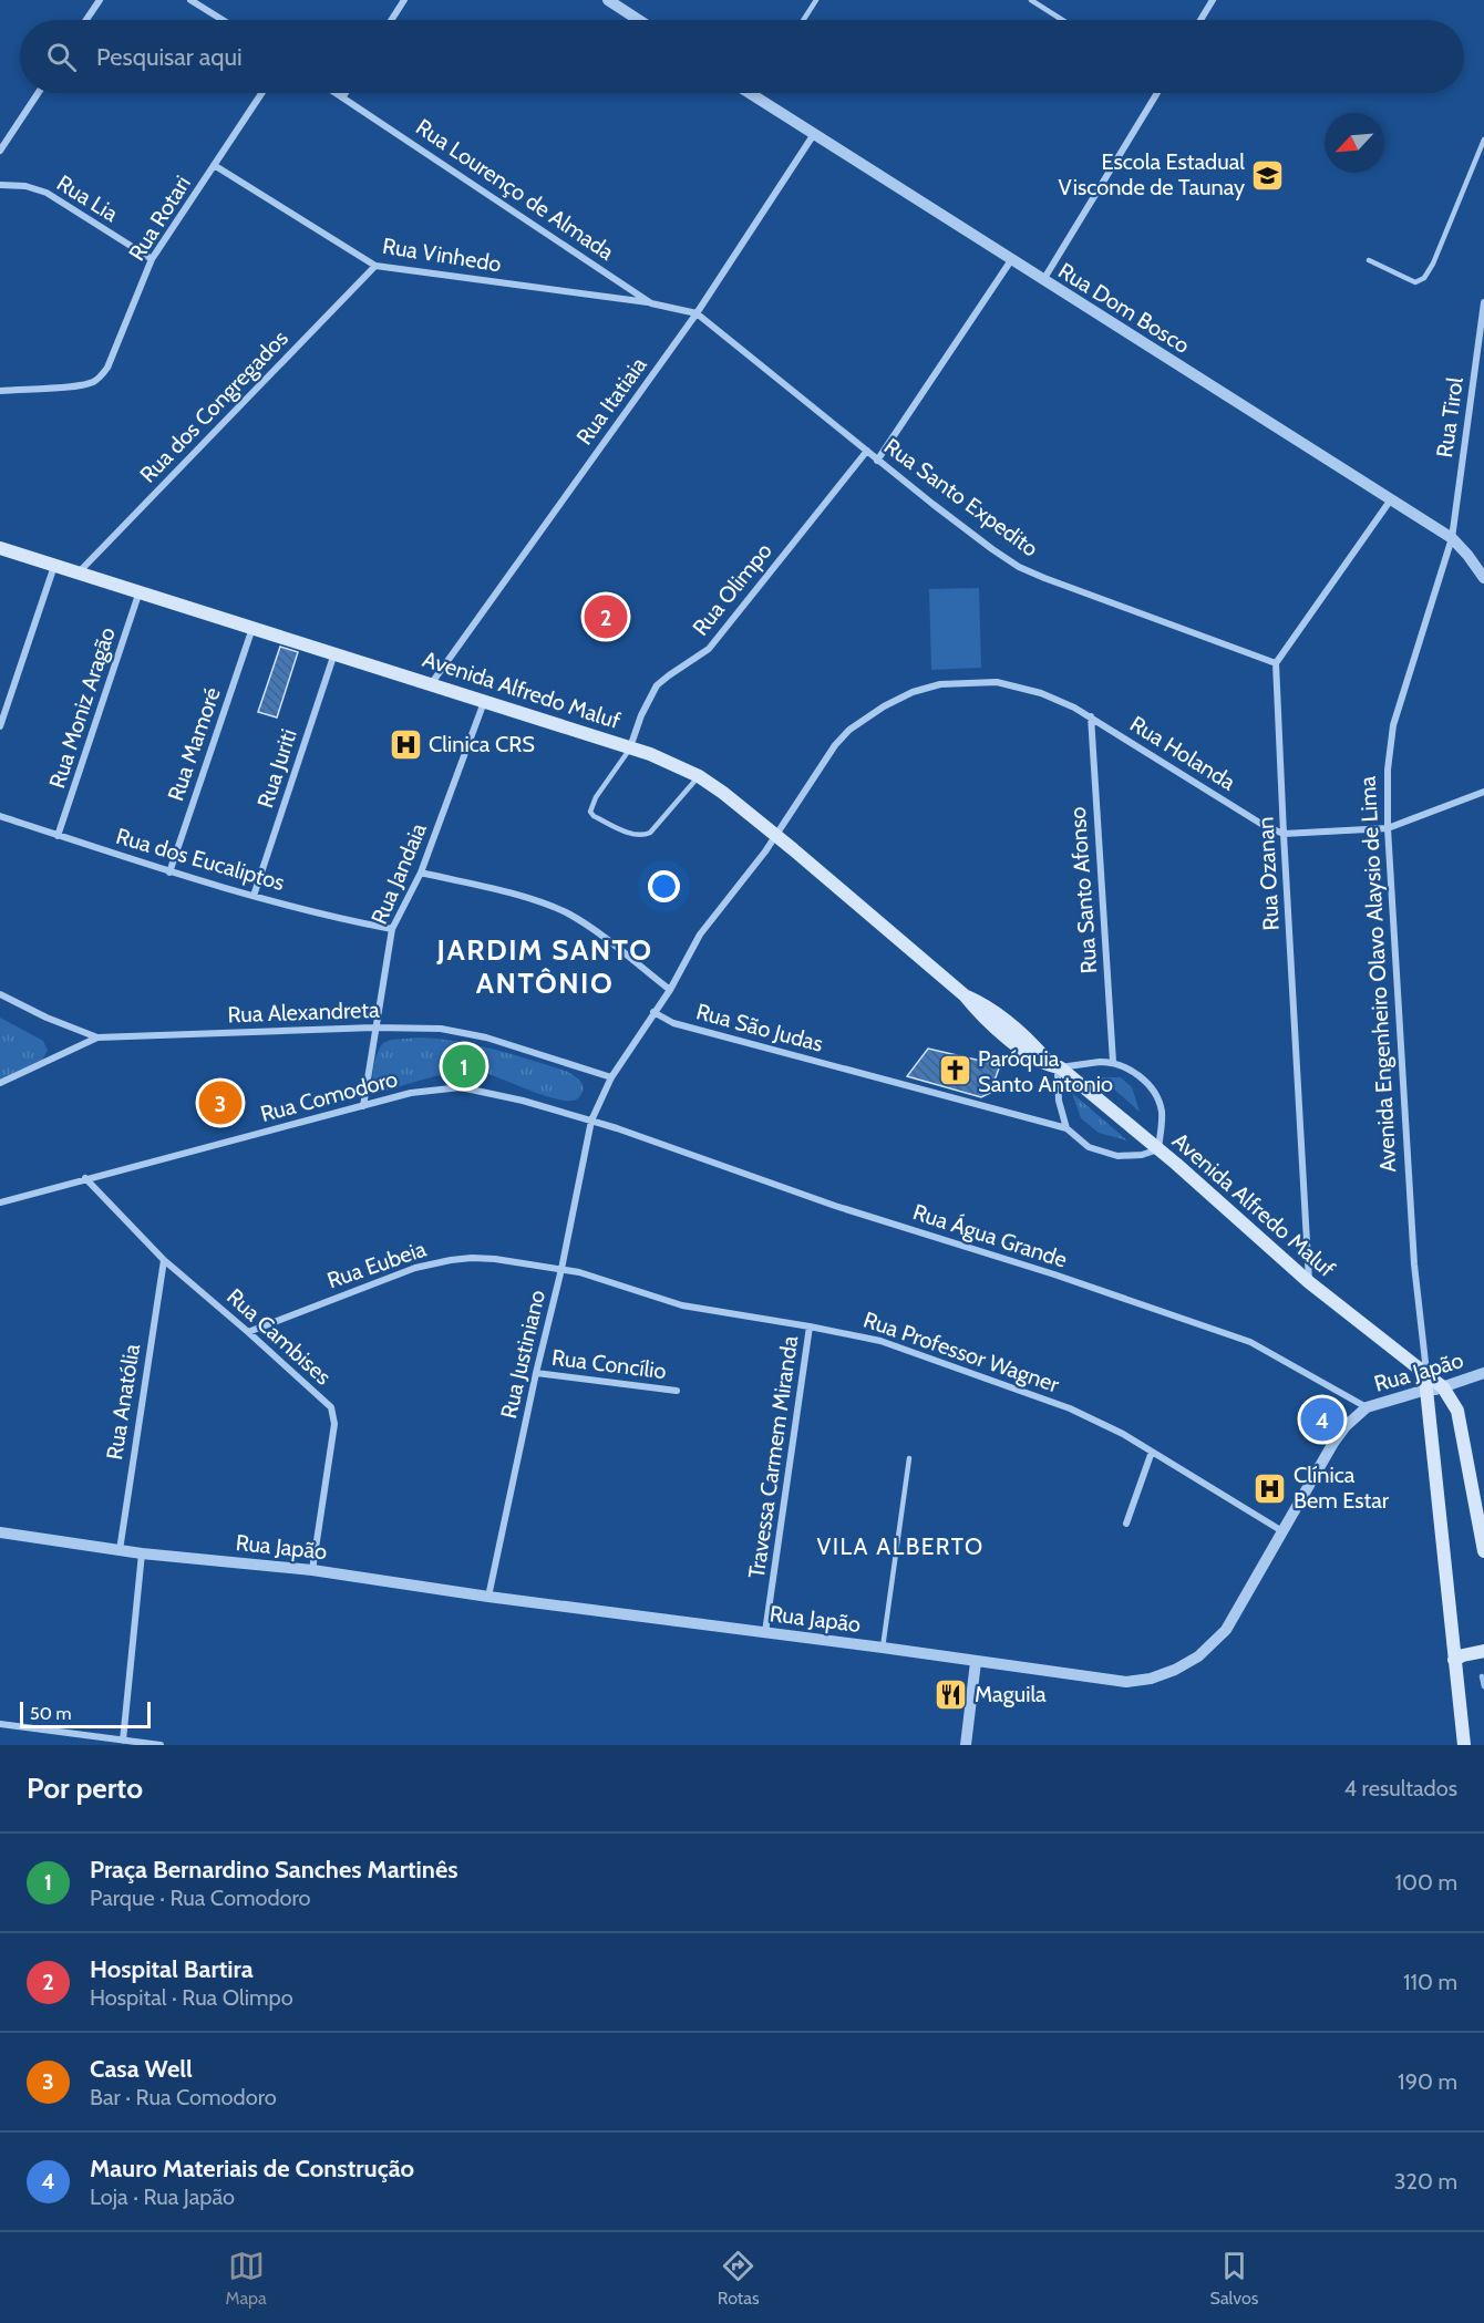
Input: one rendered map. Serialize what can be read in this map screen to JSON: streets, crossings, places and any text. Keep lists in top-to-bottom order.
{
  "streets": {
    "main road": ["Avenida Alfredo Maluf", "Avenida Engenheiro Olavo Alaysio de Lima"],
    "street": [
      "Rua Lourenço de Almada",
      "Rua Lia",
      "Rua Rotari",
      "Rua Vinhedo",
      "Rua Dom Bosco",
      "Rua Itatiaia",
      "Rua dos Congregados",
      "Rua Tirol",
      "Rua Santo Expedito",
      "Rua Olimpo",
      "Rua Moniz Aragão",
      "Rua Mamoré",
      "Rua Holanda",
      "Rua Juriti",
      "Rua dos Eucaliptos",
      "Rua Jandaia",
      "Rua Ozanan",
      "Rua Santo Afonso",
      "Rua Alexandreta",
      "Rua São Judas",
      "Rua Comodoro",
      "Rua Água Grande",
      "Rua Eubeia",
      "Rua Cambises",
      "Rua Professor Wagner",
      "Rua Justiniano",
      "Rua Concílio",
      "Rua Japão",
      "Rua Anatólia",
      "Travessa Carmem Miranda"
    ]
  },
  "crossings": [
    ["Rua Lourenço de Almada", "Rua Vinhedo"],
    ["Rua Lourenço de Almada", "Rua Itatiaia"],
    ["Rua Lourenço de Almada", "Rua Santo Expedito"],
    ["Rua Lia", "Rua Rotari"],
    ["Rua Rotari", "Rua Vinhedo"],
    ["Rua Vinhedo", "Rua dos Congregados"],
    ["Rua Dom Bosco", "Rua Itatiaia"],
    ["Rua Dom Bosco", "Rua Tirol"],
    ["Rua Dom Bosco", "Avenida Engenheiro Olavo Alaysio de Lima"],
    ["Rua Itatiaia", "Rua Santo Expedito"],
    ["Rua Itatiaia", "Avenida Alfredo Maluf"],
    ["Rua dos Congregados", "Avenida Alfredo Maluf"],
    ["Rua Tirol", "Avenida Engenheiro Olavo Alaysio de Lima"],
    ["Rua Santo Expedito", "Rua Olimpo"],
    ["Rua Santo Expedito", "Rua Ozanan"],
    ["Rua Olimpo", "Avenida Alfredo Maluf"],
    ["Avenida Alfredo Maluf", "Rua Moniz Aragão"],
    ["Avenida Alfredo Maluf", "Rua Mamoré"],
    ["Avenida Alfredo Maluf", "Rua Holanda"],
    ["Avenida Alfredo Maluf", "Rua Juriti"],
    ["Avenida Alfredo Maluf", "Rua Jandaia"],
    ["Avenida Alfredo Maluf", "Rua Ozanan"],
    ["Avenida Alfredo Maluf", "Avenida Engenheiro Olavo Alaysio de Lima"],
    ["Avenida Alfredo Maluf", "Rua São Judas"],
    ["Avenida Alfredo Maluf", "Rua Japão"],
    ["Rua Moniz Aragão", "Rua dos Eucaliptos"],
    ["Rua Mamoré", "Rua dos Eucaliptos"],
    ["Rua Holanda", "Rua Ozanan"],
    ["Rua Holanda", "Rua Santo Afonso"],
    ["Rua Holanda", "Avenida Engenheiro Olavo Alaysio de Lima"],
    ["Rua Holanda", "Rua São Judas"],
    ["Rua Juriti", "Rua dos Eucaliptos"],
    ["Rua dos Eucaliptos", "Rua Jandaia"],
    ["Rua Jandaia", "Rua Alexandreta"],
    ["Rua Jandaia", "Rua Comodoro"],
    ["Avenida Engenheiro Olavo Alaysio de Lima", "Rua Japão"],
    ["Rua Alexandreta", "Rua Justiniano"],
    ["Rua São Judas", "Rua Justiniano"],
    ["Rua Comodoro", "Rua Água Grande"],
    ["Rua Comodoro", "Rua Cambises"],
    ["Rua Comodoro", "Rua Justiniano"],
    ["Rua Água Grande", "Rua Justiniano"],
    ["Rua Água Grande", "Rua Japão"],
    ["Rua Eubeia", "Rua Cambises"],
    ["Rua Eubeia", "Rua Professor Wagner"],
    ["Rua Eubeia", "Rua Justiniano"],
    ["Rua Cambises", "Rua Japão"],
    ["Rua Cambises", "Rua Anatólia"],
    ["Rua Professor Wagner", "Rua Justiniano"],
    ["Rua Professor Wagner", "Rua Japão"],
    ["Rua Professor Wagner", "Travessa Carmem Miranda"],
    ["Rua Justiniano", "Rua Concílio"],
    ["Rua Justiniano", "Rua Japão"],
    ["Rua Japão", "Rua Anatólia"],
    ["Rua Japão", "Travessa Carmem Miranda"]
  ],
  "districts": ["JARDIM SANTO ANTÔNIO", "VILA ALBERTO"],
  "places": {
    "school or university": ["Escola Estadual Visconde de Taunay"],
    "hospital": ["Clinica CRS", "Clínica Bem Estar"],
    "church": ["Paróquia Santo Antonio"],
    "restaurant": ["Maguila"]
  },
  "scale_bar": "50 m",
  "north": "bottom left",
  "page": {
    "search": "Pesquisar aqui",
    "pins": [
      "2",
      "1",
      "3",
      "4"
    ],
    "scale": "50 m",
    "heading": ["Por perto", "4 resultados"],
    "list": [
      {
        "mark": "1",
        "name": "Praça Bernardino Sanches Martinês",
        "note": "Parque · Rua Comodoro",
        "value": "100 m"
      },
      {
        "mark": "2",
        "name": "Hospital Bartira",
        "note": "Hospital · Rua Olimpo",
        "value": "110 m"
      },
      {
        "mark": "3",
        "name": "Casa Well",
        "note": "Bar · Rua Comodoro",
        "value": "190 m"
      },
      {
        "mark": "4",
        "name": "Mauro Materiais de Construção",
        "note": "Loja · Rua Japão",
        "value": "320 m"
      }
    ],
    "nav": ["Mapa", "Rotas", "Salvos"]
  }
}
